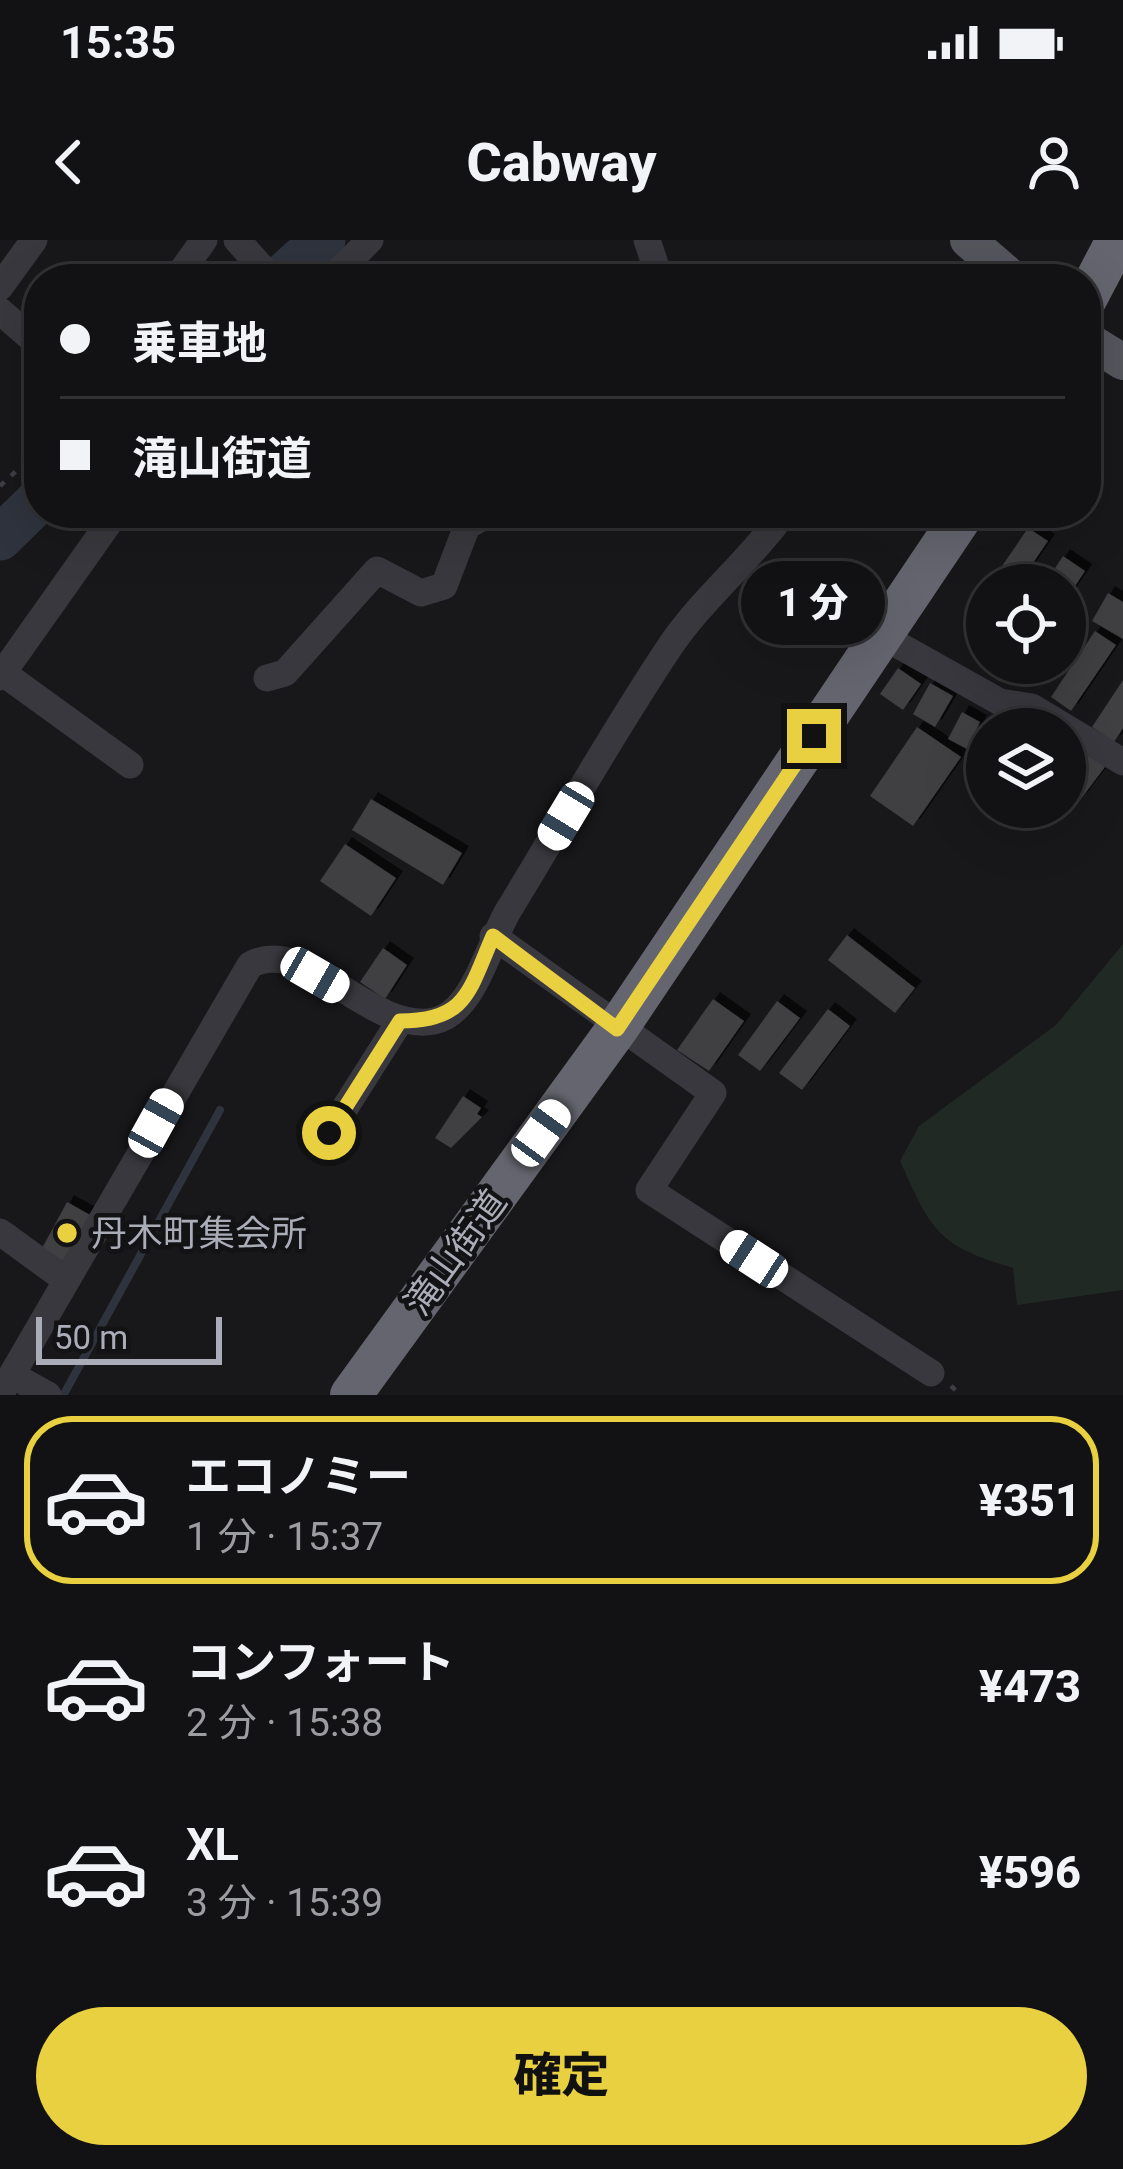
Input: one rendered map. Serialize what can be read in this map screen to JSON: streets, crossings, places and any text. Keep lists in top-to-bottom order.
{
  "streets": {
    "highway": ["滝山街道"]
  },
  "places": ["丹木町集会所"],
  "scale_bar": "50 m",
  "page": {
    "status": "15:35",
    "header": "Cabway",
    "banner": ["乗車地", "滝山街道"],
    "bubble": "1 分",
    "scale": "50 m",
    "list": [
      {
        "name": "エコノミー",
        "note": "1 分 · 15:37",
        "value": "¥351"
      },
      {
        "name": "コンフォート",
        "note": "2 分 · 15:38",
        "value": "¥473"
      },
      {
        "name": "XL",
        "note": "3 分 · 15:39",
        "value": "¥596"
      }
    ],
    "buttons": "確定"
  }
}
